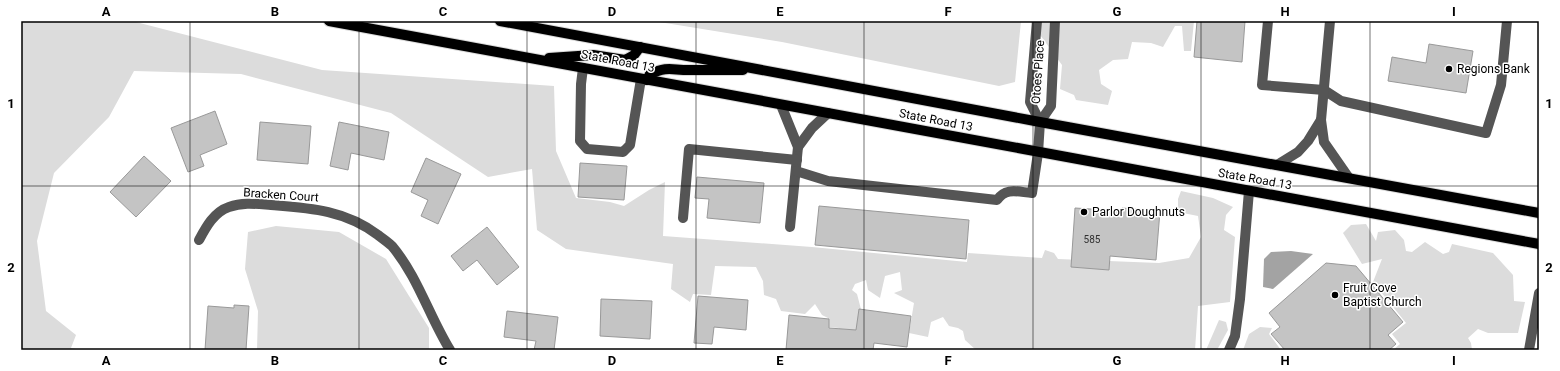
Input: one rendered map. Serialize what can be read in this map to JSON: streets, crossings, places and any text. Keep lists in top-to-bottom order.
{
  "streets": {
    "main road": ["State Road 13"],
    "street": ["Otoes Place", "Bracken Court"]
  },
  "crossings": [
    ["State Road 13", "Otoes Place"]
  ],
  "places": ["Regions Bank", "Parlor Doughnuts", "Fruit Cove Baptist Church"],
  "house_numbers": ["585"],
  "grid": {
    "columns": [
      "A",
      "B",
      "C",
      "D",
      "E",
      "F",
      "G",
      "H",
      "I"
    ],
    "rows": ["1", "2"]
  }
}
